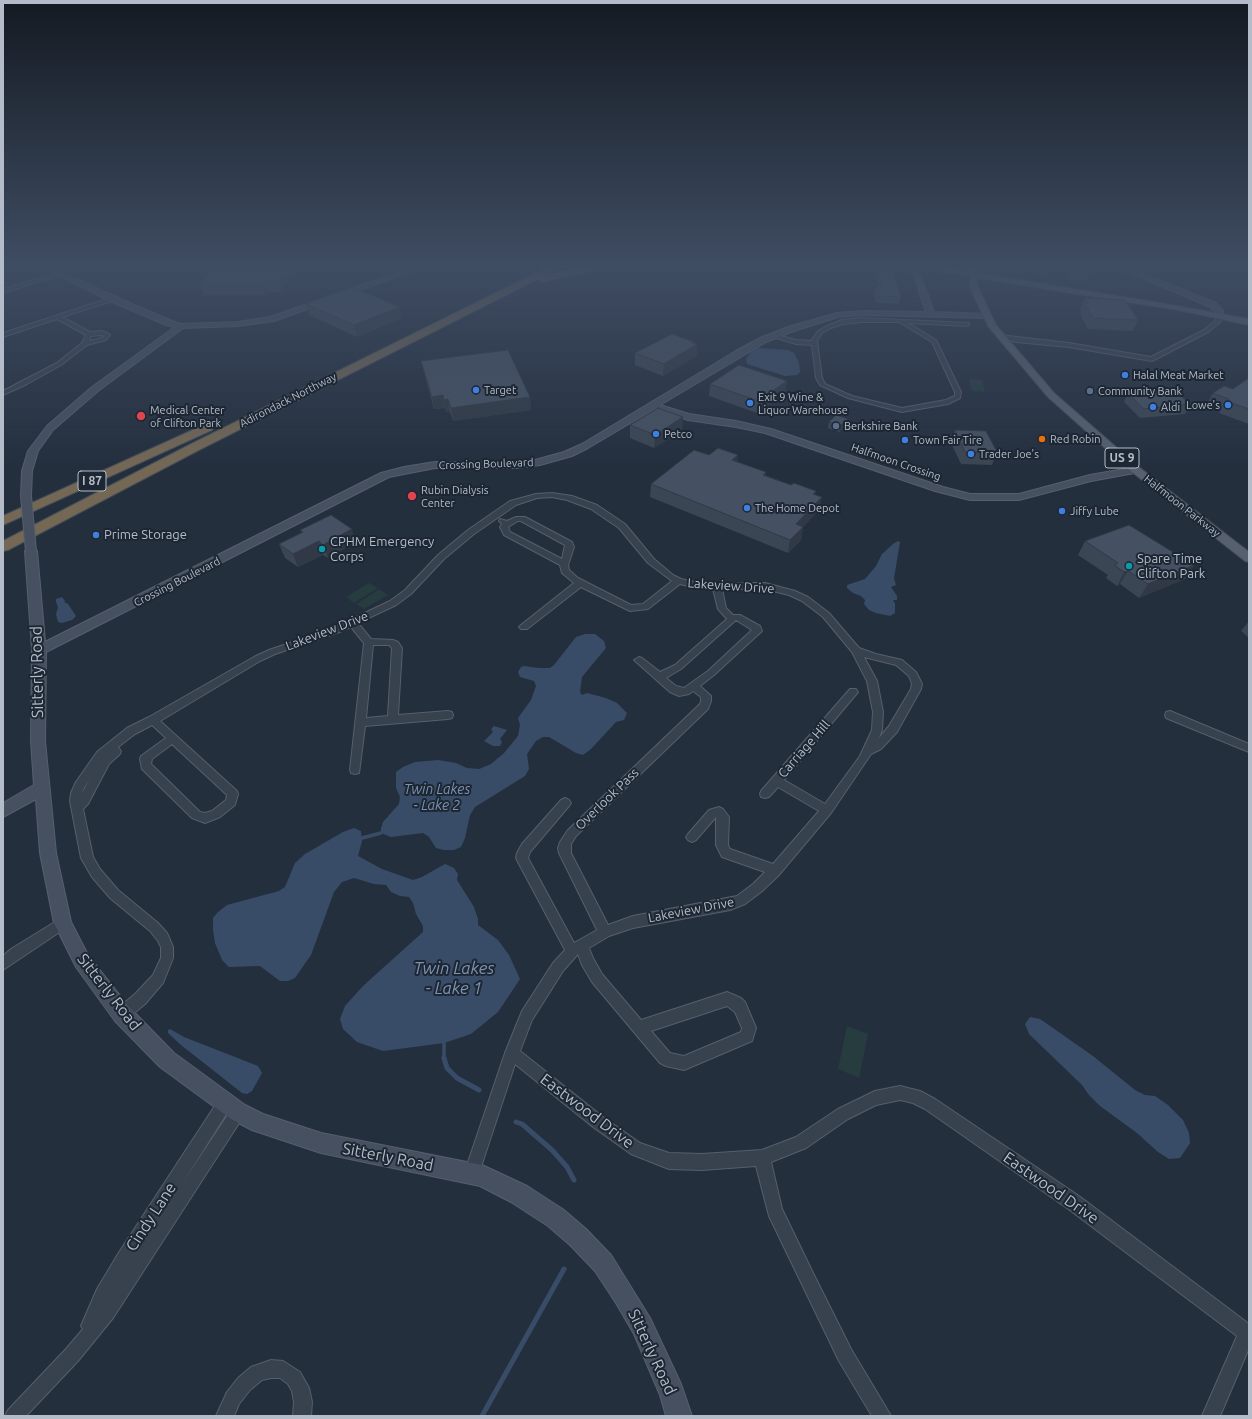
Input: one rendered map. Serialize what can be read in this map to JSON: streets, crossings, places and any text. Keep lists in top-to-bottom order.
{
  "streets": {
    "highway": ["Adirondack Northway", "I 87"],
    "main road": ["US 9", "Halfmoon Parkway"],
    "street": [
      "Halfmoon Crossing",
      "Crossing Boulevard",
      "Lakeview Drive",
      "Sitterly Road",
      "Carriage Hill",
      "Overlook Pass",
      "Eastwood Drive",
      "Cindy Lane"
    ]
  },
  "crossings": [
    ["Halfmoon Crossing", "Crossing Boulevard"],
    ["Halfmoon Crossing", "Halfmoon Parkway"],
    ["Crossing Boulevard", "Sitterly Road"],
    ["Lakeview Drive", "Sitterly Road"],
    ["Lakeview Drive", "Carriage Hill"],
    ["Lakeview Drive", "Overlook Pass"],
    ["Lakeview Drive", "Eastwood Drive"],
    ["Sitterly Road", "Cindy Lane"]
  ],
  "water": ["Twin Lakes - Lake 2", "Twin Lakes - Lake 1"],
  "places": [
    "Halal Meat Market",
    "Target",
    "Community Bank",
    "Exit 9 Wine & Liquor Warehouse",
    "Lowe's",
    "Aldi",
    "Medical Center of Clifton Park",
    "Berkshire Bank",
    "Petco",
    "Red Robin",
    "Town Fair Tire",
    "Trader Joe's",
    "Rubin Dialysis Center",
    "The Home Depot",
    "Jiffy Lube",
    "Prime Storage",
    "CPHM Emergency Corps",
    "Spare Time Clifton Park"
  ]
}
